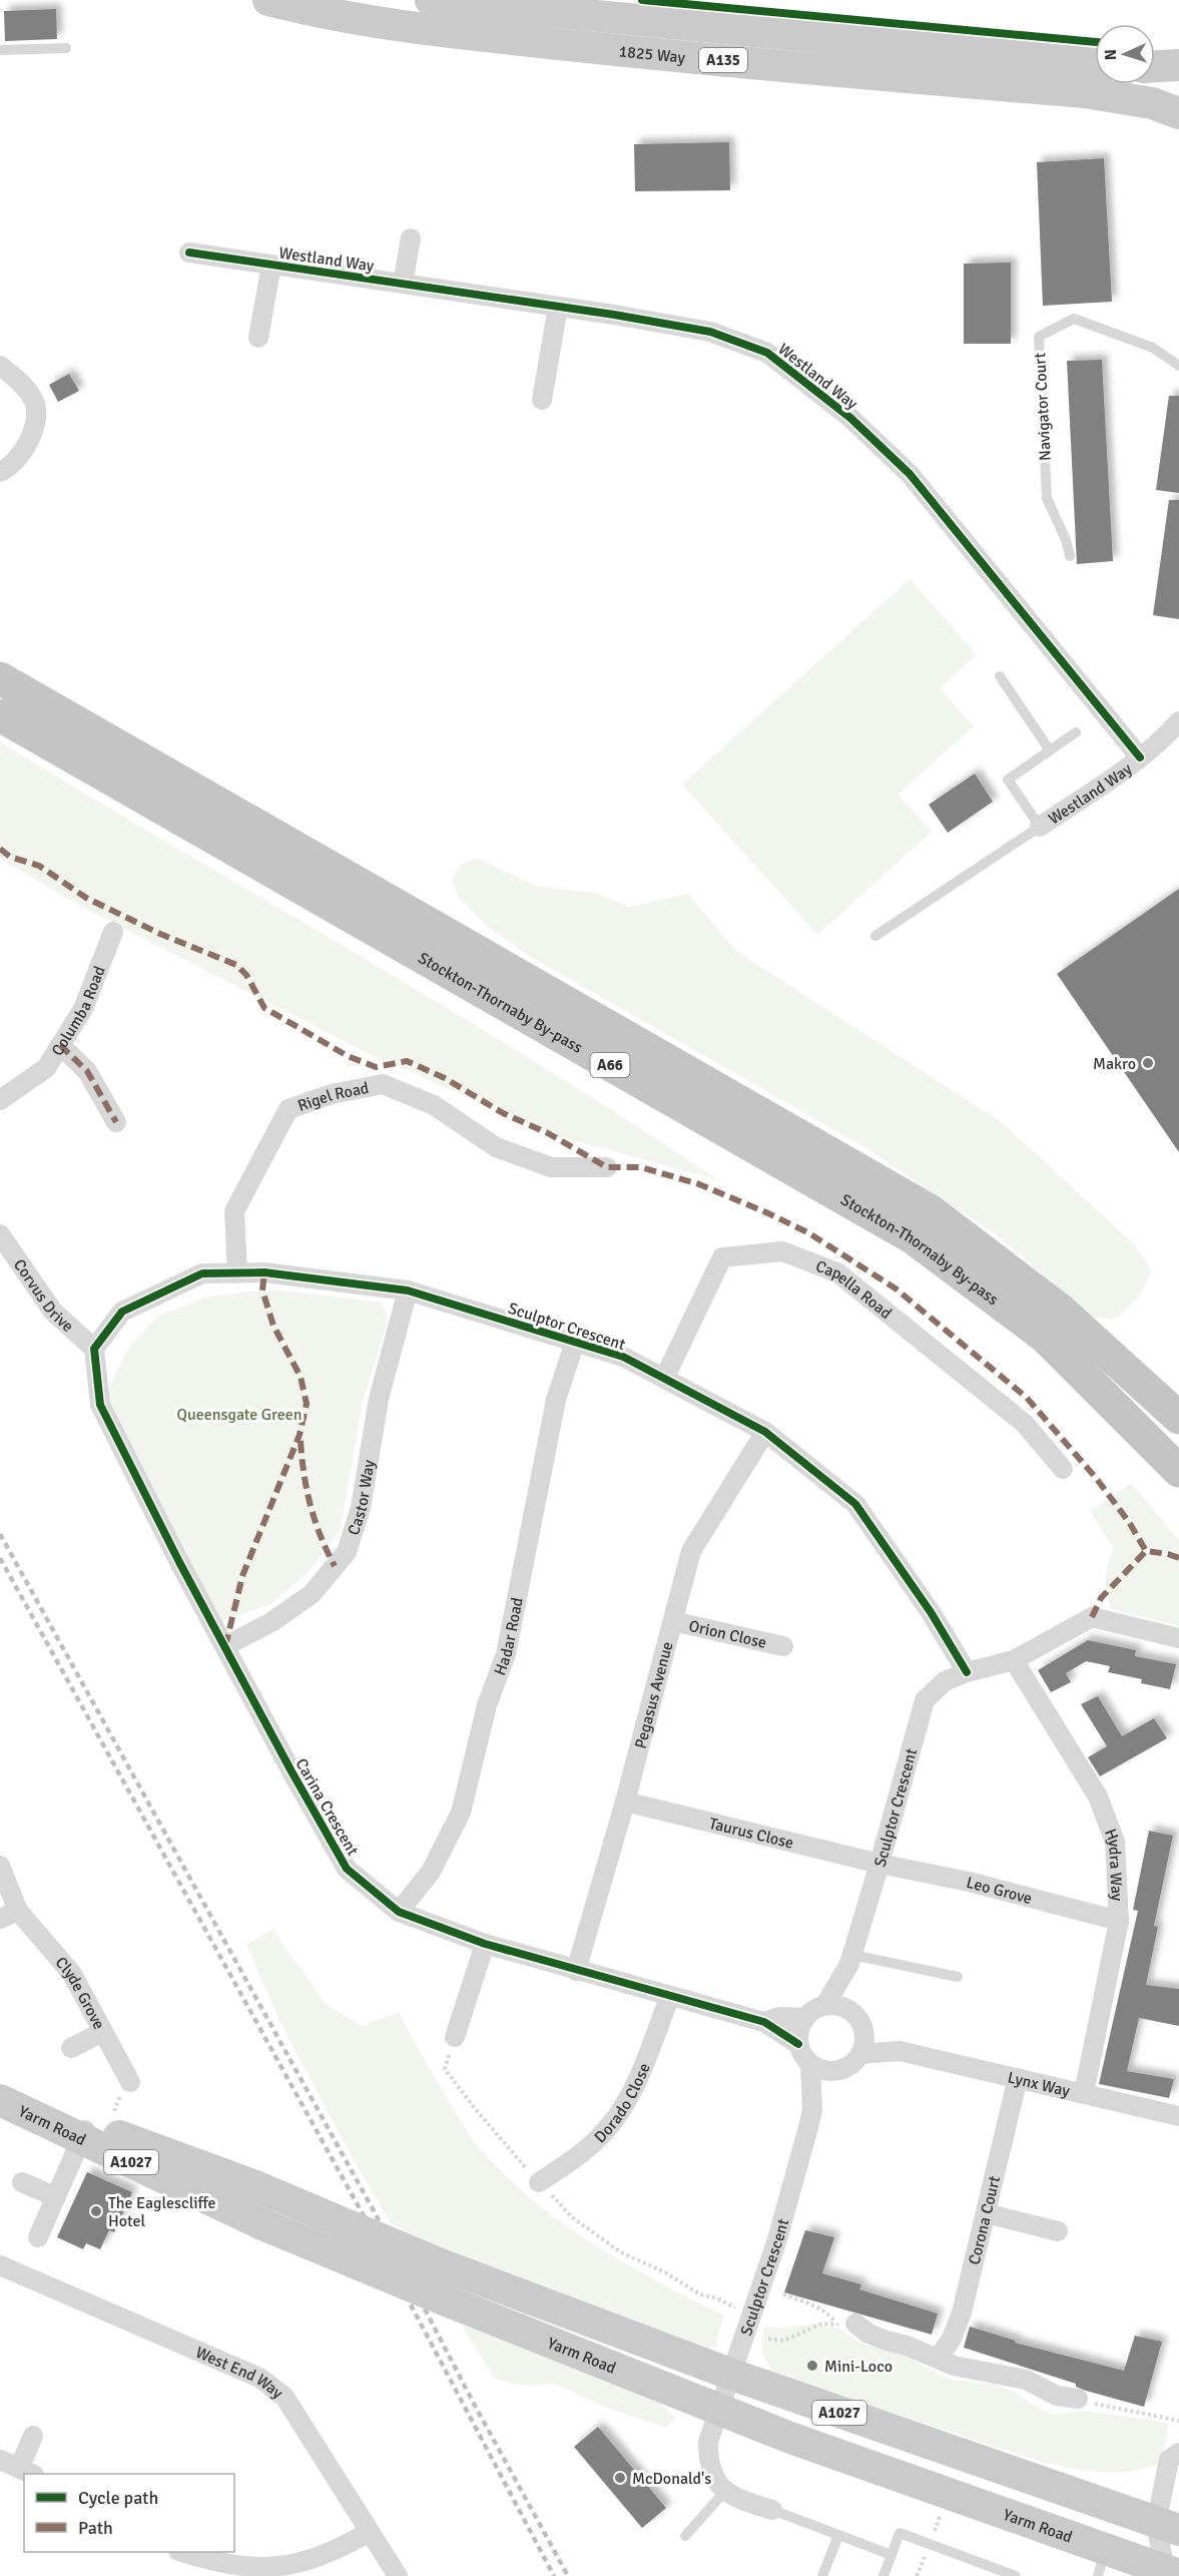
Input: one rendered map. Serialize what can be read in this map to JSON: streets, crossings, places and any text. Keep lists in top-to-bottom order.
{
  "streets": {
    "highway": ["Stockton-Thornaby By-pass", "A66"],
    "main road": [
      "1825 Way",
      "A135",
      "Yarm Road",
      "A1027"
    ],
    "street": [
      "Westland Way",
      "Columba Road",
      "Rigel Road",
      "Capella Road",
      "Corvus Drive",
      "Sculptor Crescent",
      "Castor Way",
      "Orion Close",
      "Hadar Road",
      "Pegasus Avenue",
      "Carina Crescent",
      "Taurus Close",
      "Hydra Way",
      "Leo Grove",
      "Clyde Grove",
      "Lynx Way",
      "Dorado Close",
      "Corona Court",
      "West End Way"
    ],
    "lane": ["Navigator Court"]
  },
  "crossings": [
    ["Rigel Road", "Sculptor Crescent"],
    ["Capella Road", "Sculptor Crescent"],
    ["Corvus Drive", "Sculptor Crescent"],
    ["Corvus Drive", "Carina Crescent"],
    ["Sculptor Crescent", "Castor Way"],
    ["Sculptor Crescent", "Hadar Road"],
    ["Sculptor Crescent", "Pegasus Avenue"],
    ["Sculptor Crescent", "Carina Crescent"],
    ["Sculptor Crescent", "Taurus Close"],
    ["Sculptor Crescent", "Hydra Way"],
    ["Sculptor Crescent", "Leo Grove"],
    ["Sculptor Crescent", "Lynx Way"],
    ["Sculptor Crescent", "Yarm Road"],
    ["Castor Way", "Carina Crescent"],
    ["Orion Close", "Pegasus Avenue"],
    ["Hadar Road", "Carina Crescent"],
    ["Pegasus Avenue", "Carina Crescent"],
    ["Pegasus Avenue", "Taurus Close"],
    ["Carina Crescent", "Lynx Way"],
    ["Carina Crescent", "Dorado Close"],
    ["Taurus Close", "Leo Grove"],
    ["Hydra Way", "Leo Grove"],
    ["Hydra Way", "Lynx Way"],
    ["Lynx Way", "Corona Court"]
  ],
  "parks": ["Queensgate Green"],
  "places": [
    "Makro",
    "The Eaglescliffe Hotel",
    "Mini-Loco",
    "McDonald's"
  ],
  "legend": ["Cycle path", "Path"],
  "north": "left"
}
